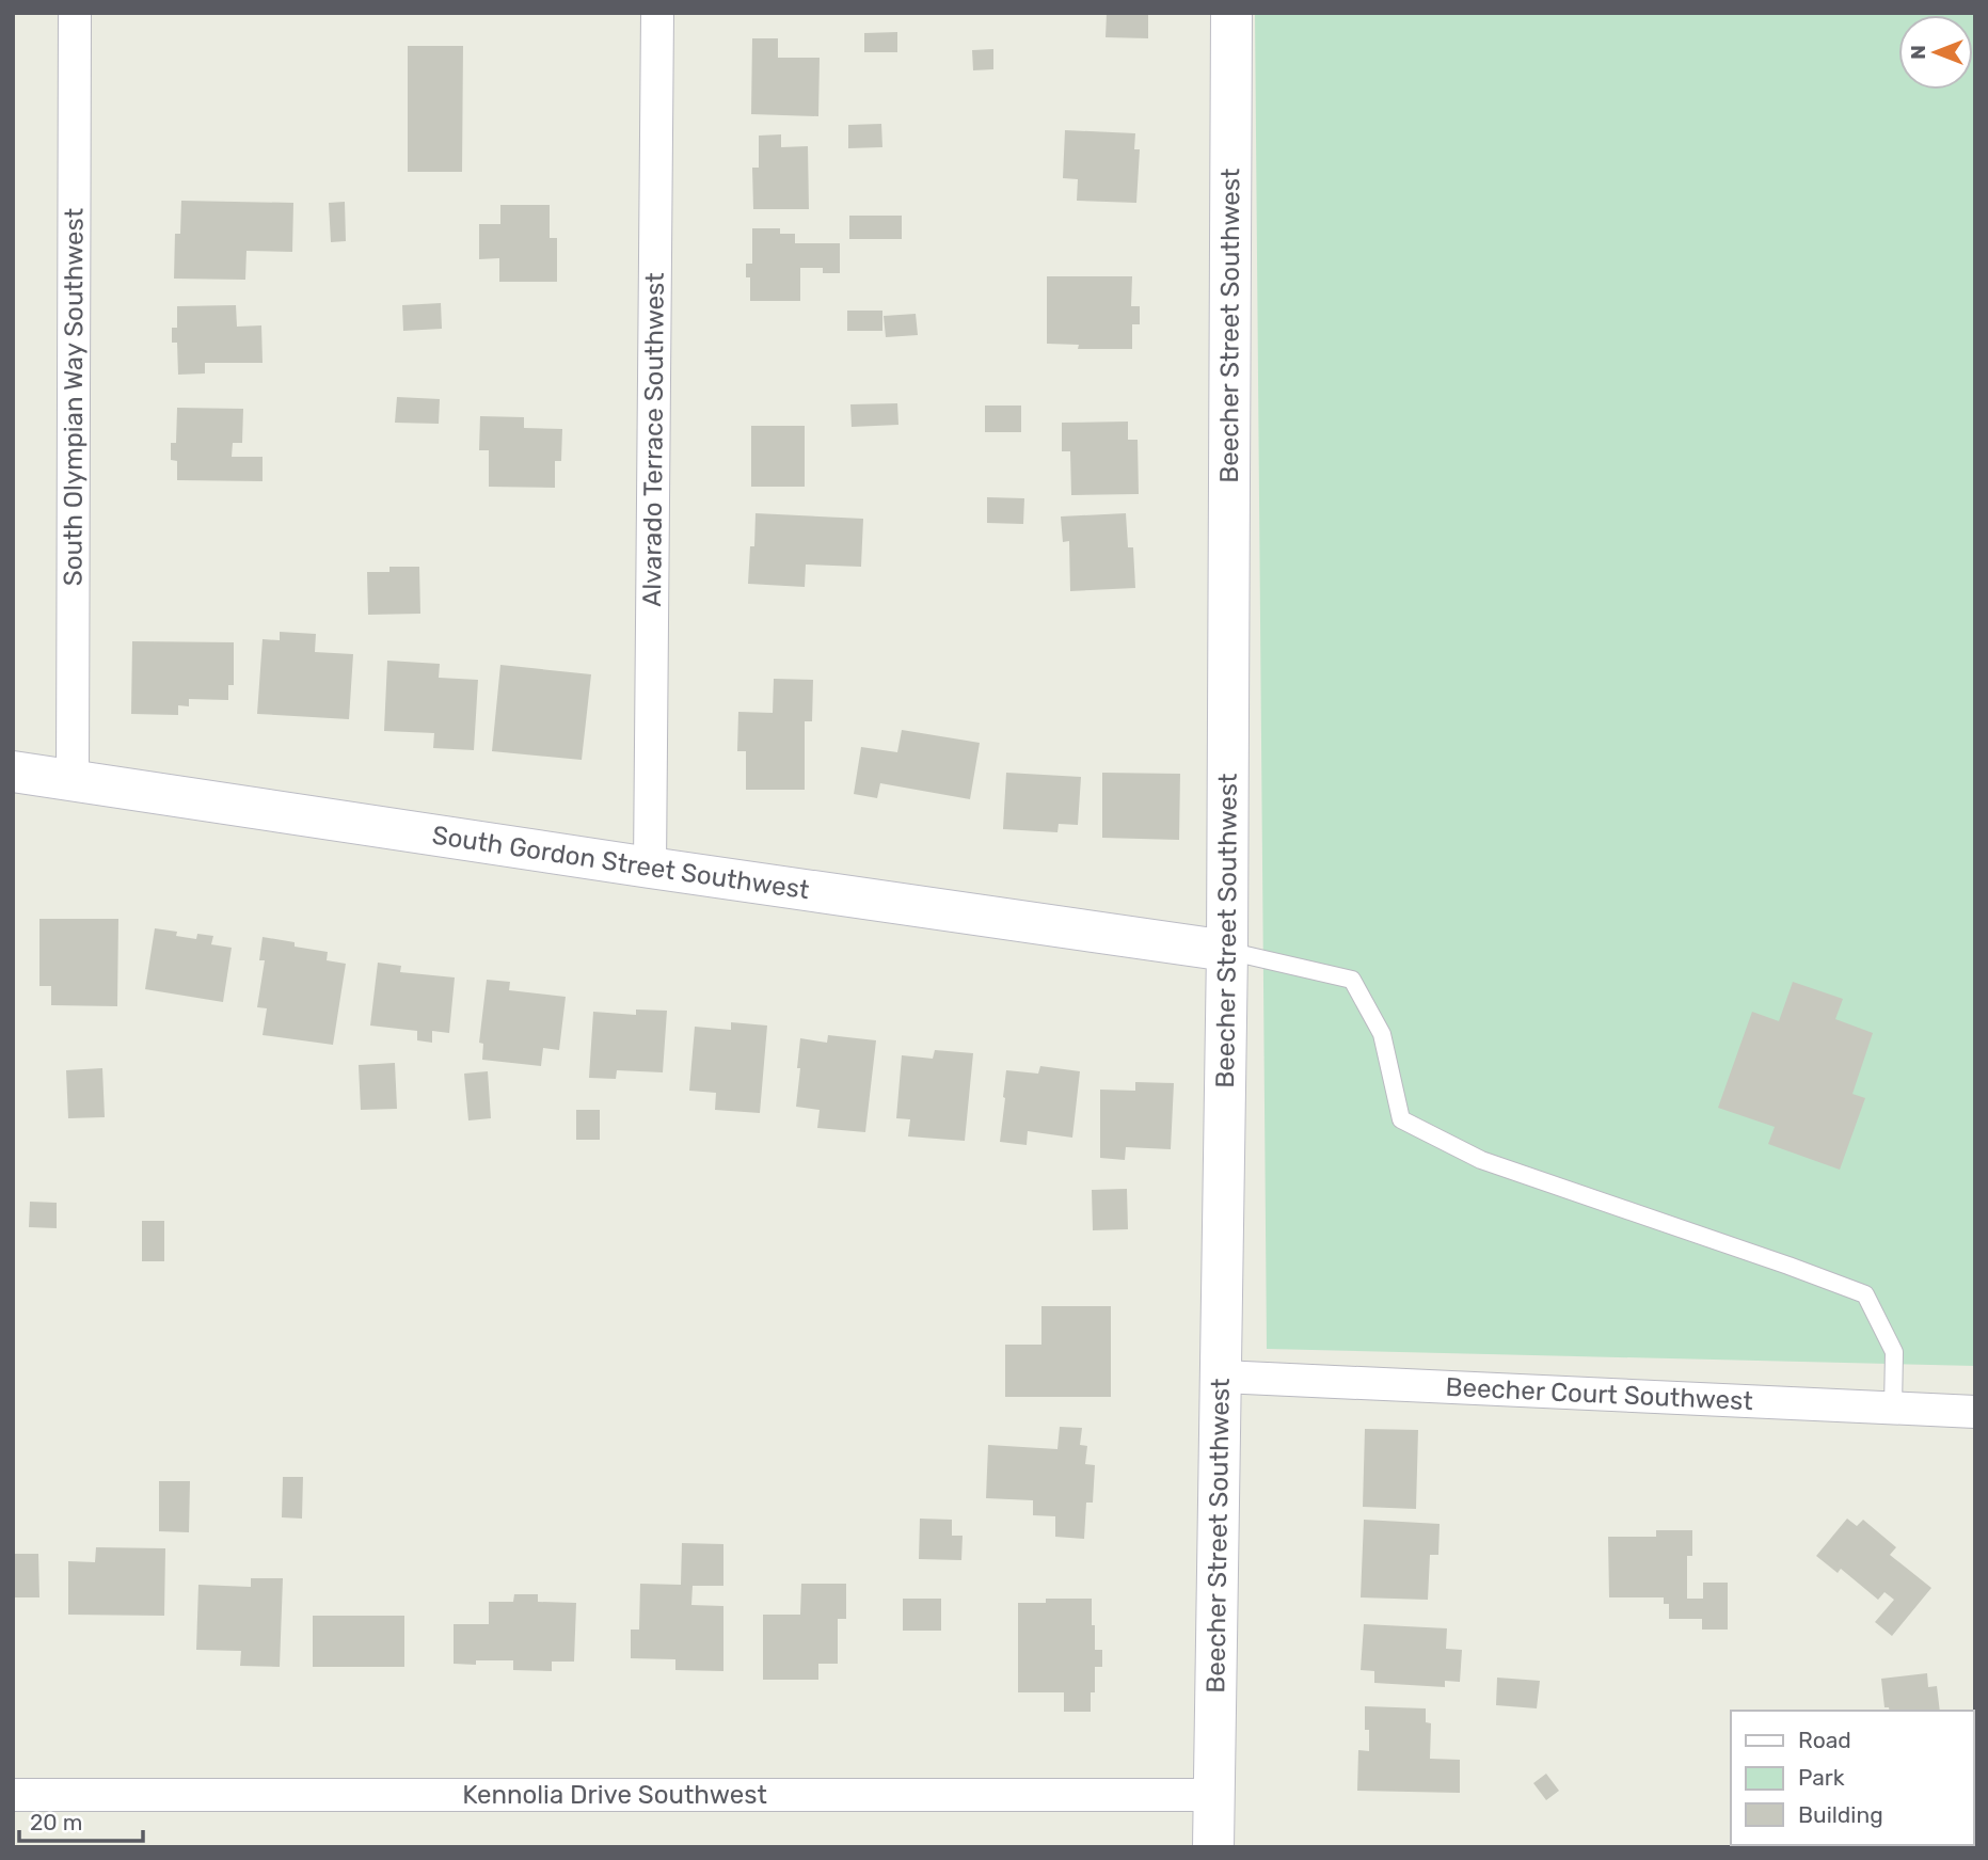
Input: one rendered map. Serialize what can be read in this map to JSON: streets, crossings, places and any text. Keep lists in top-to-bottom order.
{
  "streets": {
    "street": [
      "Beecher Street Southwest",
      "South Olympian Way Southwest",
      "Alvarado Terrace Southwest",
      "South Gordon Street Southwest",
      "Beecher Court Southwest",
      "Kennolia Drive Southwest"
    ]
  },
  "crossings": [
    ["Beecher Street Southwest", "South Gordon Street Southwest"],
    ["Beecher Street Southwest", "Beecher Court Southwest"],
    ["Beecher Street Southwest", "Kennolia Drive Southwest"],
    ["South Olympian Way Southwest", "South Gordon Street Southwest"],
    ["Alvarado Terrace Southwest", "South Gordon Street Southwest"]
  ],
  "legend": ["Road", "Park", "Building"],
  "scale_bar": "20 m",
  "north": "left"
}
